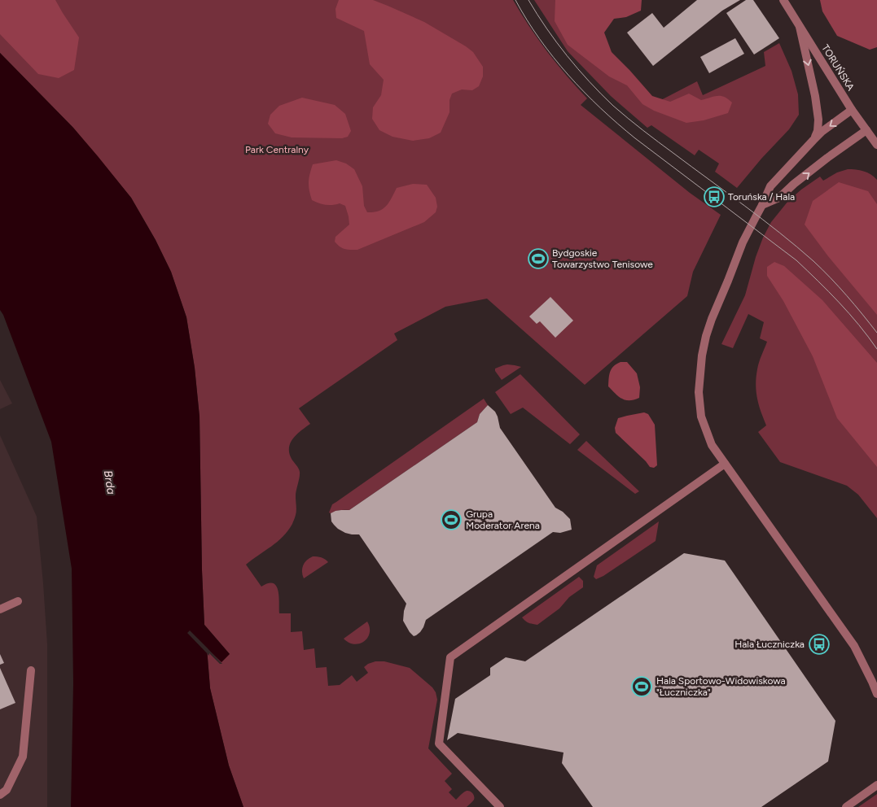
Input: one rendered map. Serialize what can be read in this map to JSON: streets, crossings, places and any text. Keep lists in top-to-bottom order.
{
  "streets": {
    "street": ["TORUŃSKA"]
  },
  "water": ["Brda"],
  "parks": ["Park Centralny"],
  "places": {
    "bus stop": ["Toruńska / Hala", "Hala Łuczniczka"],
    "sports": ["Bydgoskie Towarzystwo Tenisowe", "Grupa Moderator Arena", "Hala Sportowo-Widowiskowa \"Łuczniczka\""]
  }
}
